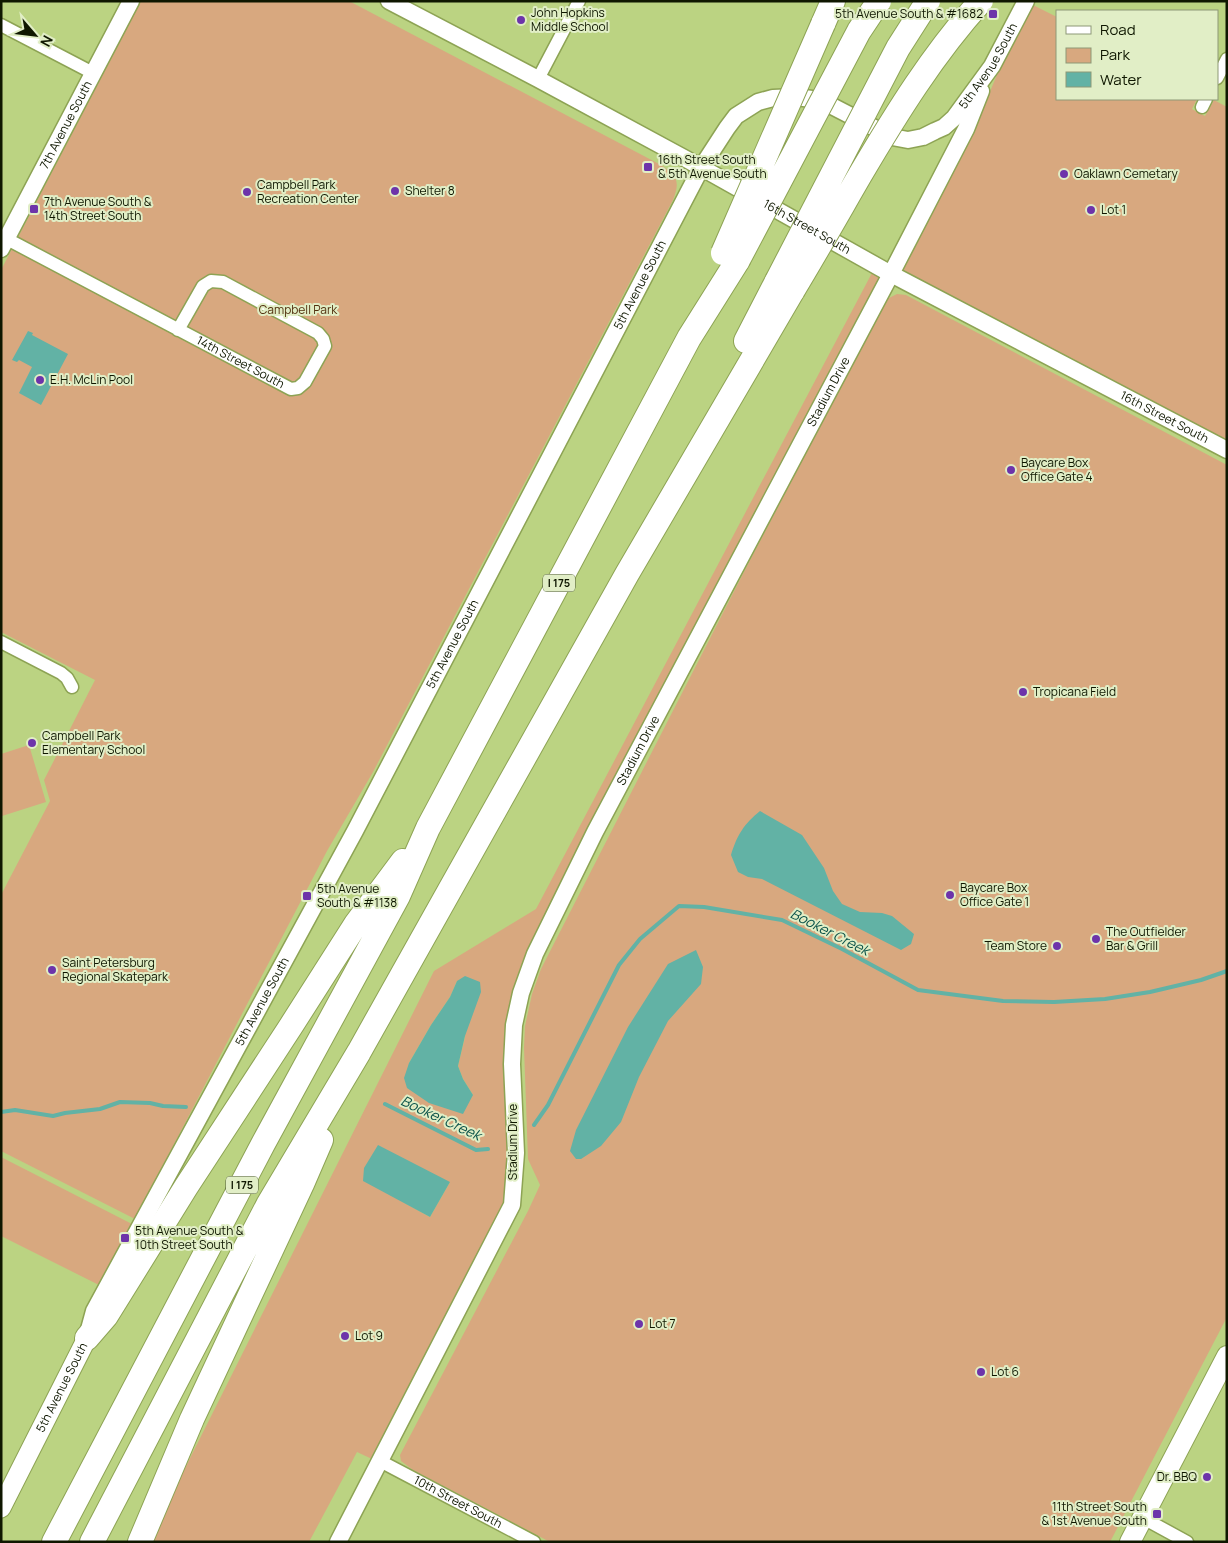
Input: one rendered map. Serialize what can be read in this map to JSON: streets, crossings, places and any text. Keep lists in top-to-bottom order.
{
  "streets": {
    "highway": ["I 175"],
    "main road": ["5th Avenue South"],
    "street": [
      "7th Avenue South",
      "16th Street South",
      "14th Street South",
      "Stadium Drive",
      "10th Street South"
    ]
  },
  "crossings": [
    ["5th Avenue South", "16th Street South"],
    ["5th Avenue South", "Stadium Drive"],
    ["7th Avenue South", "14th Street South"],
    ["16th Street South", "Stadium Drive"],
    ["Stadium Drive", "10th Street South"]
  ],
  "water": ["Booker Creek"],
  "parks": ["Campbell Park"],
  "places": {
    "transit": [
      "5th Avenue South & #1682",
      "16th Street South & 5th Avenue South",
      "7th Avenue South & 14th Street South",
      "5th Avenue South & #1138",
      "5th Avenue South & 10th Street South",
      "11th Street South & 1st Avenue South"
    ],
    "other": [
      "John Hopkins Middle School",
      "Oaklawn Cemetary",
      "Shelter 8",
      "Campbell Park Recreation Center",
      "Lot 1",
      "E.H. McLin Pool",
      "Baycare Box Office Gate 4",
      "Tropicana Field",
      "Campbell Park Elementary School",
      "Baycare Box Office Gate 1",
      "The Outfielder Bar & Grill",
      "Team Store",
      "Saint Petersburg Regional Skatepark",
      "Lot 7",
      "Lot 9",
      "Lot 6",
      "Dr. BBQ"
    ]
  },
  "legend": ["Road", "Park", "Water"],
  "north": "bottom right"
}
